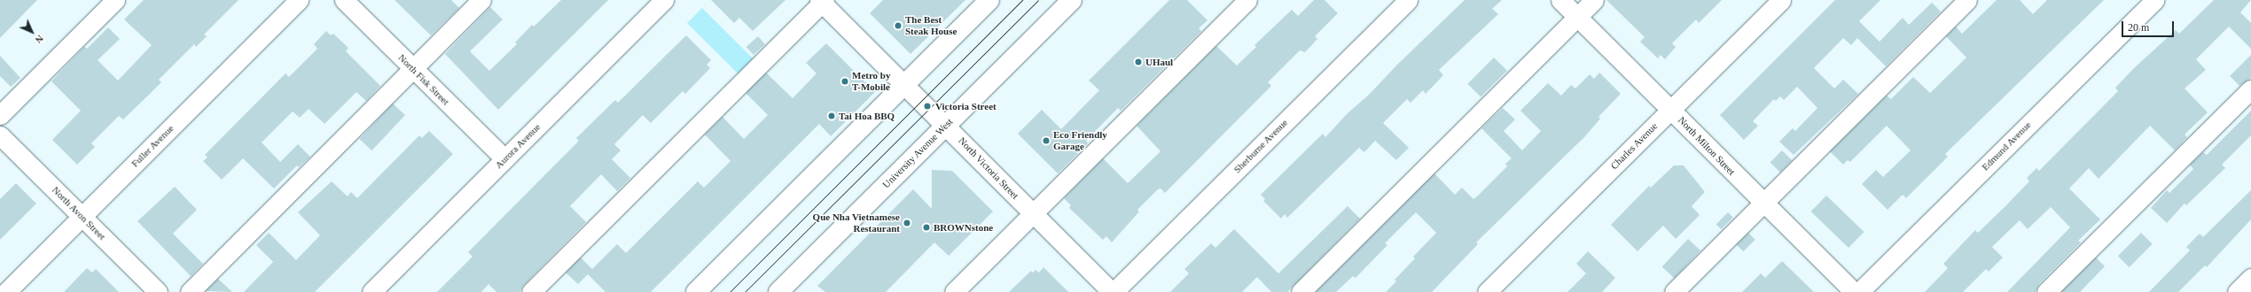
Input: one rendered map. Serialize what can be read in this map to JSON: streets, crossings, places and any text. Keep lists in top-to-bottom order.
{
  "streets": {
    "main road": ["University Avenue West"],
    "street": [
      "North Fisk Street",
      "Fuller Avenue",
      "Aurora Avenue",
      "Sherburne Avenue",
      "Charles Avenue",
      "North Milton Street",
      "Edmund Avenue",
      "North Victoria Street",
      "North Avon Street"
    ]
  },
  "crossings": [
    ["North Fisk Street", "Aurora Avenue"],
    ["Fuller Avenue", "North Avon Street"],
    ["Sherburne Avenue", "North Victoria Street"],
    ["Charles Avenue", "North Milton Street"],
    ["University Avenue West", "North Victoria Street"]
  ],
  "places": [
    "The Best Steak House",
    "UHaul",
    "Metro by T-Mobile",
    "Victoria Street",
    "Tai Hoa BBQ",
    "Eco Friendly Garage",
    "Que Nha Vietnamese Restaurant",
    "BROWNstone"
  ],
  "scale_bar": "20 m",
  "north": "bottom right"
}
